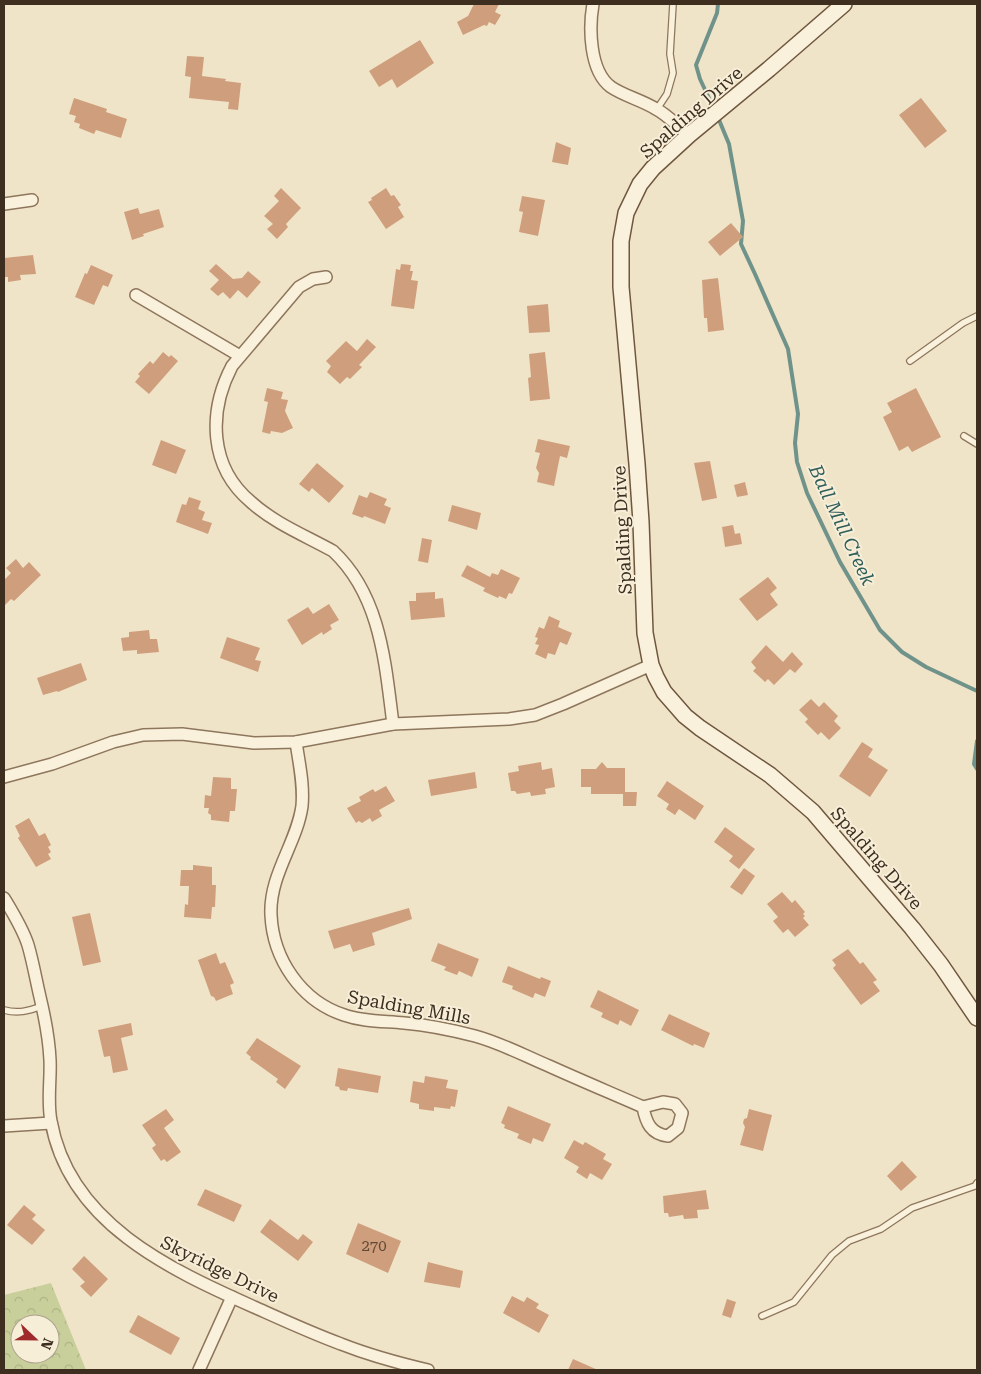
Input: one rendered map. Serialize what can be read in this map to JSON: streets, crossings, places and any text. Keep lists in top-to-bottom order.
{
  "streets": {
    "street": ["Spalding Drive", "Spalding Mills", "Skyridge Drive"]
  },
  "water": ["Ball Mill Creek"],
  "house_numbers": ["270"],
  "north": "right"
}
